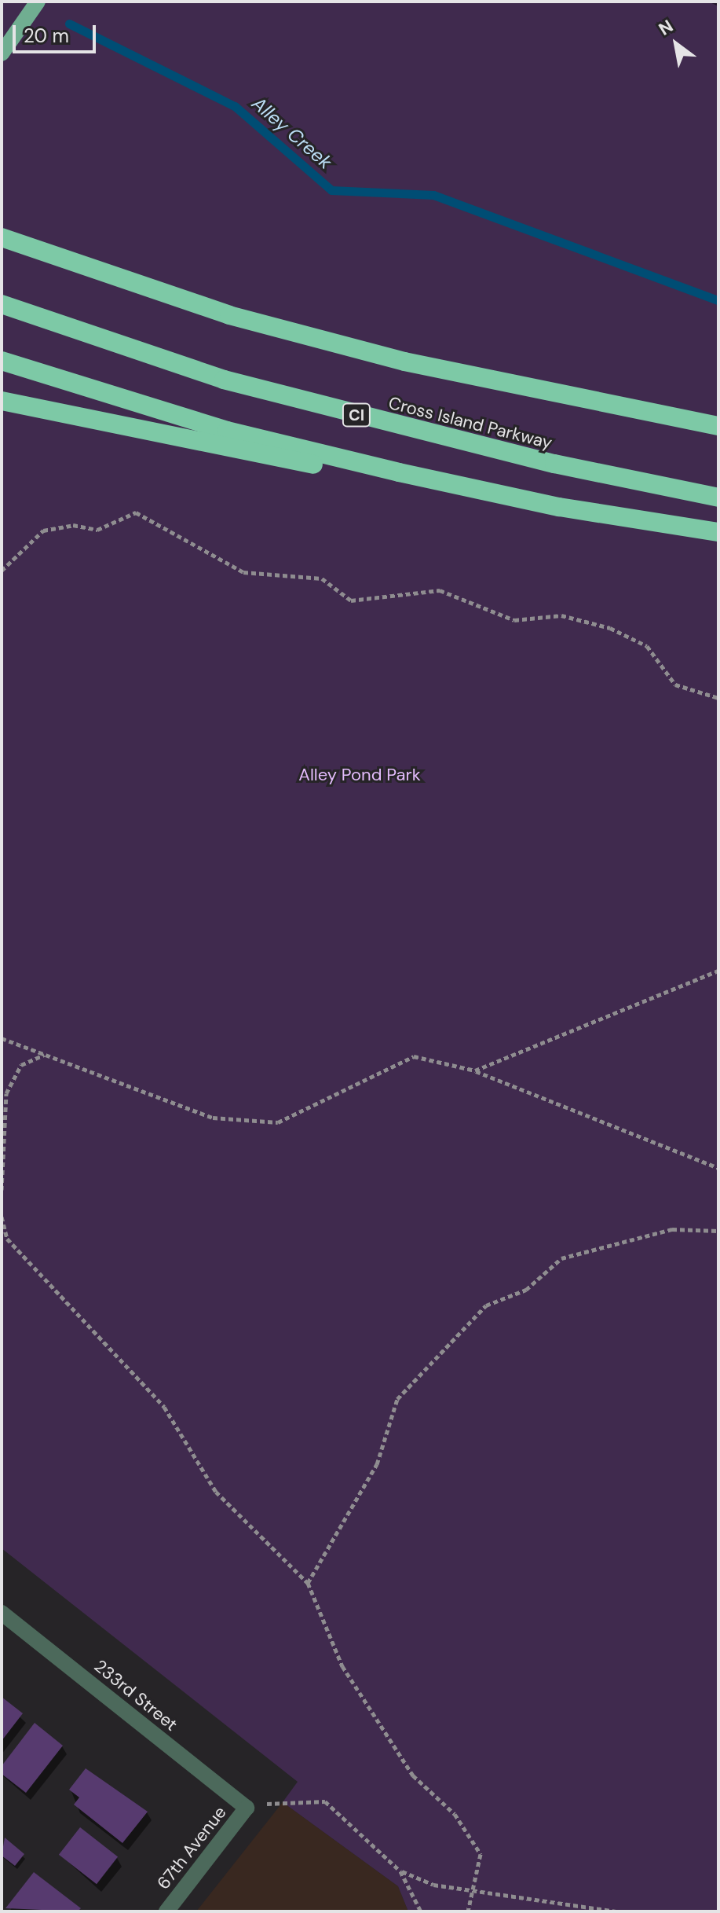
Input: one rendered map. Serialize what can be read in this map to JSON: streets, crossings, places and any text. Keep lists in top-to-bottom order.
{
  "streets": {
    "highway": ["CI", "Cross Island Parkway"],
    "street": ["233rd Street", "67th Avenue"]
  },
  "crossings": [
    ["233rd Street", "67th Avenue"]
  ],
  "water": ["Alley Creek"],
  "parks": ["Alley Pond Park"],
  "scale_bar": "20 m",
  "north": "top left"
}
